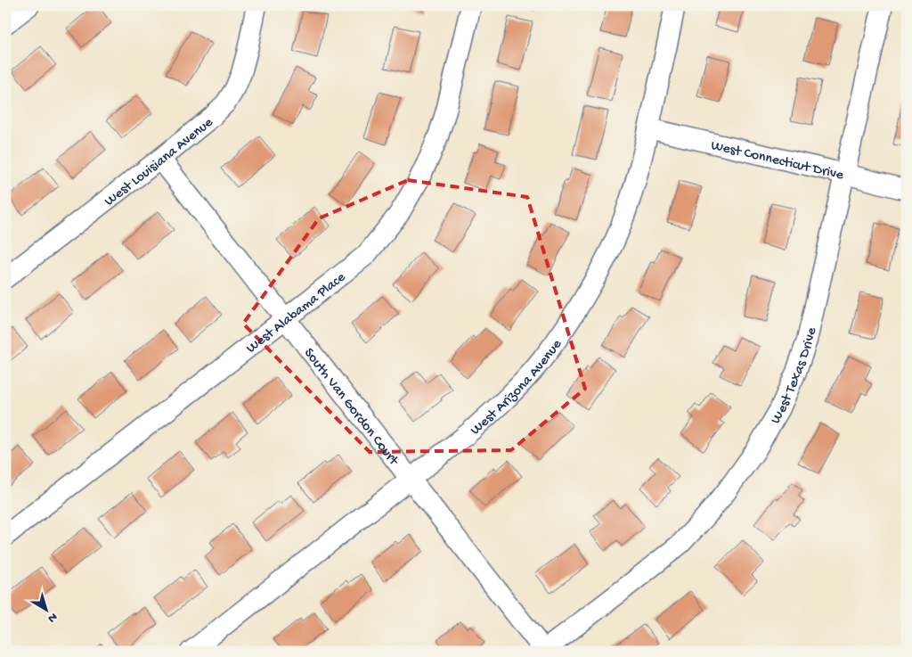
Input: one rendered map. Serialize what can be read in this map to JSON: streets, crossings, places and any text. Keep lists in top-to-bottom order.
{
  "streets": {
    "street": [
      "West Connecticut Drive",
      "West Louisiana Avenue",
      "West Alabama Place",
      "West Texas Drive",
      "West Arizona Avenue",
      "South Van Gordon Court"
    ]
  },
  "crossings": [
    ["West Connecticut Drive", "West Texas Drive"],
    ["West Connecticut Drive", "West Arizona Avenue"],
    ["West Louisiana Avenue", "South Van Gordon Court"],
    ["West Alabama Place", "South Van Gordon Court"],
    ["West Texas Drive", "South Van Gordon Court"],
    ["West Arizona Avenue", "South Van Gordon Court"]
  ],
  "north": "bottom right"
}
